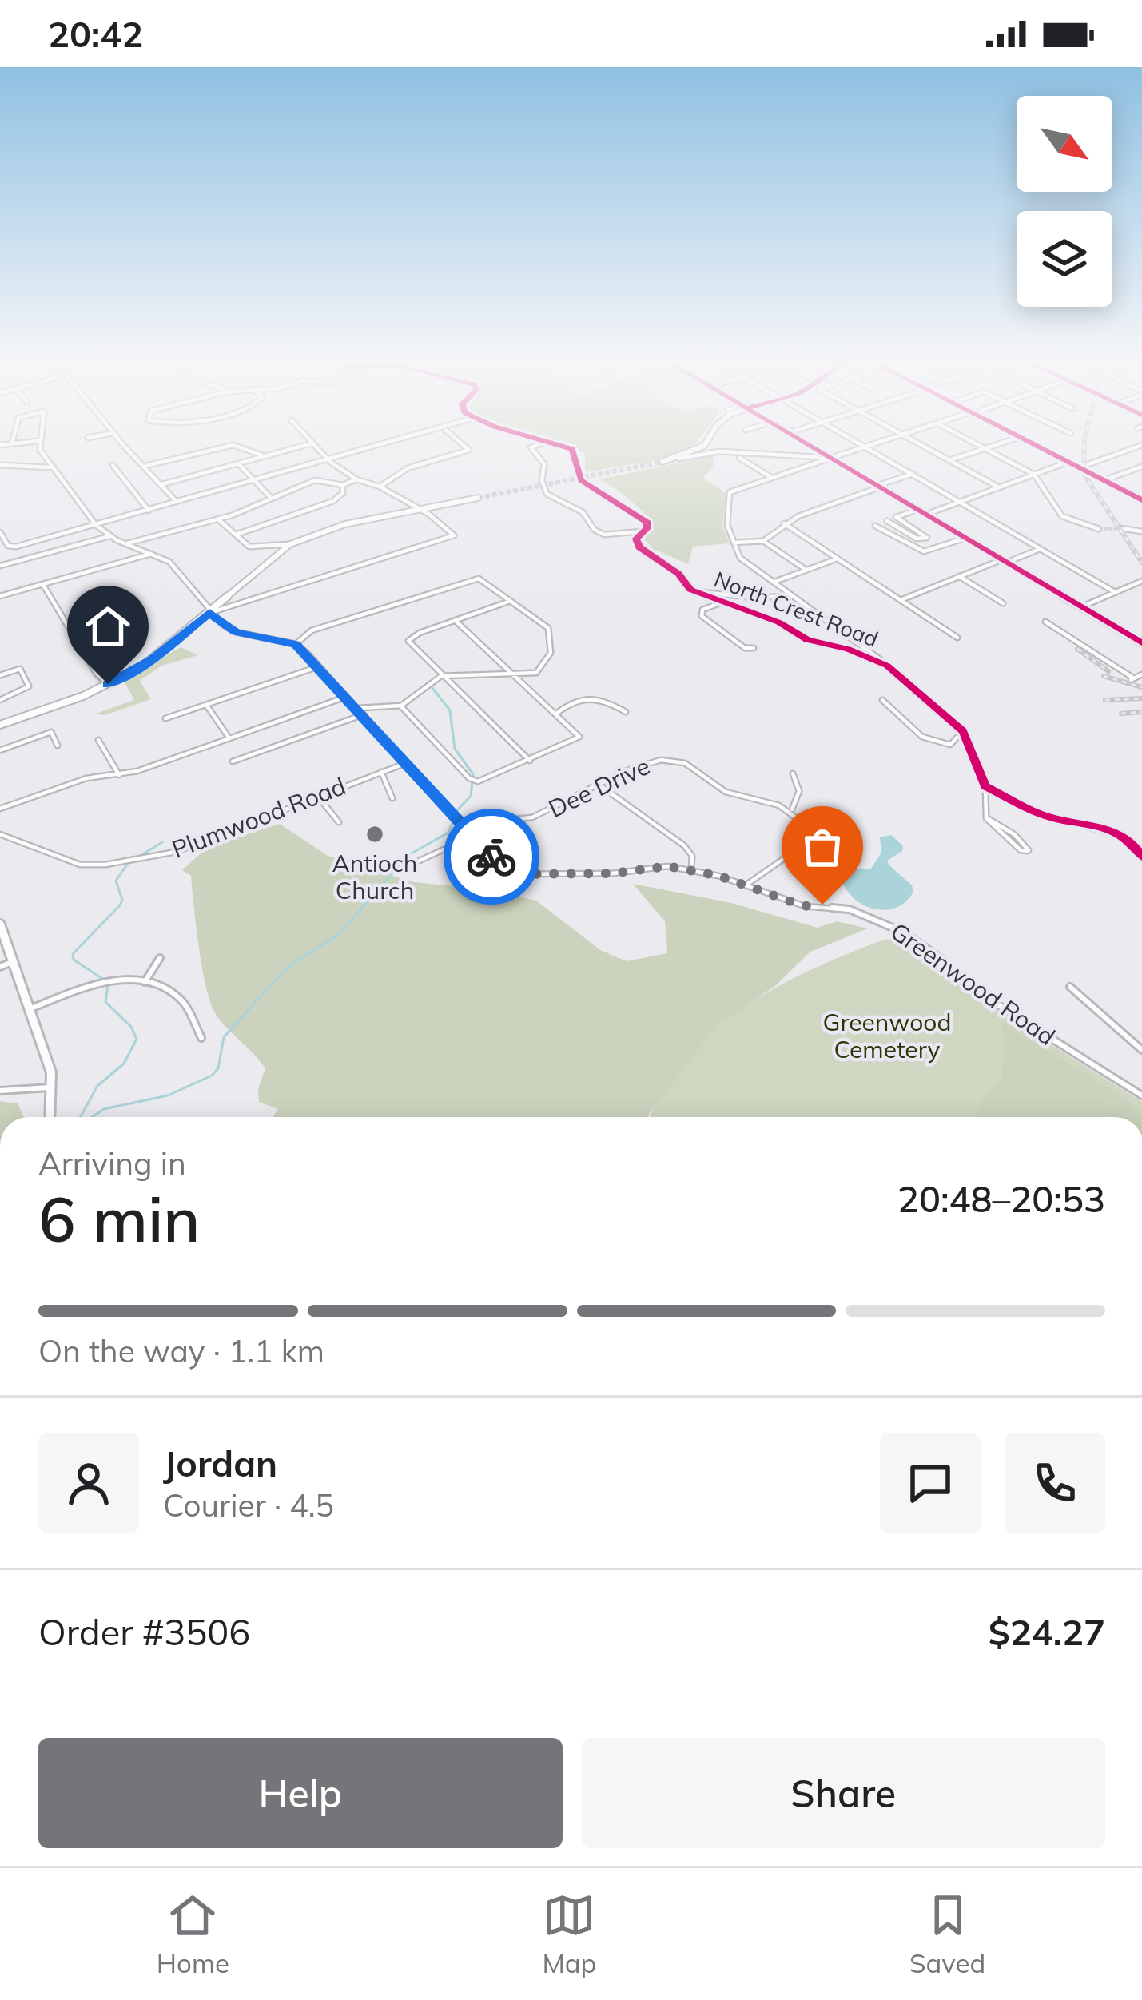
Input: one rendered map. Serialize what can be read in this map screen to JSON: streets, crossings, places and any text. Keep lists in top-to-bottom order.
{
  "streets": {
    "street": [
      "North Crest Road",
      "Dee Drive",
      "Plumwood Road",
      "Greenwood Road"
    ]
  },
  "crossings": [
    ["Dee Drive", "Greenwood Road"],
    ["Plumwood Road", "Greenwood Road"]
  ],
  "parks": ["Greenwood Cemetery"],
  "places": ["Antioch Church"],
  "north": "bottom right",
  "page": {
    "status": "20:42",
    "heading": ["6 min", "Arriving in", "20:48–20:53"],
    "panel": [
      "Jordan",
      "Courier · 4.5",
      "Order #3506",
      "$24.27"
    ],
    "bar": "On the way · 1.1 km",
    "buttons": ["Help", "Share"],
    "tabs": ["Home", "Map", "Saved"]
  }
}
